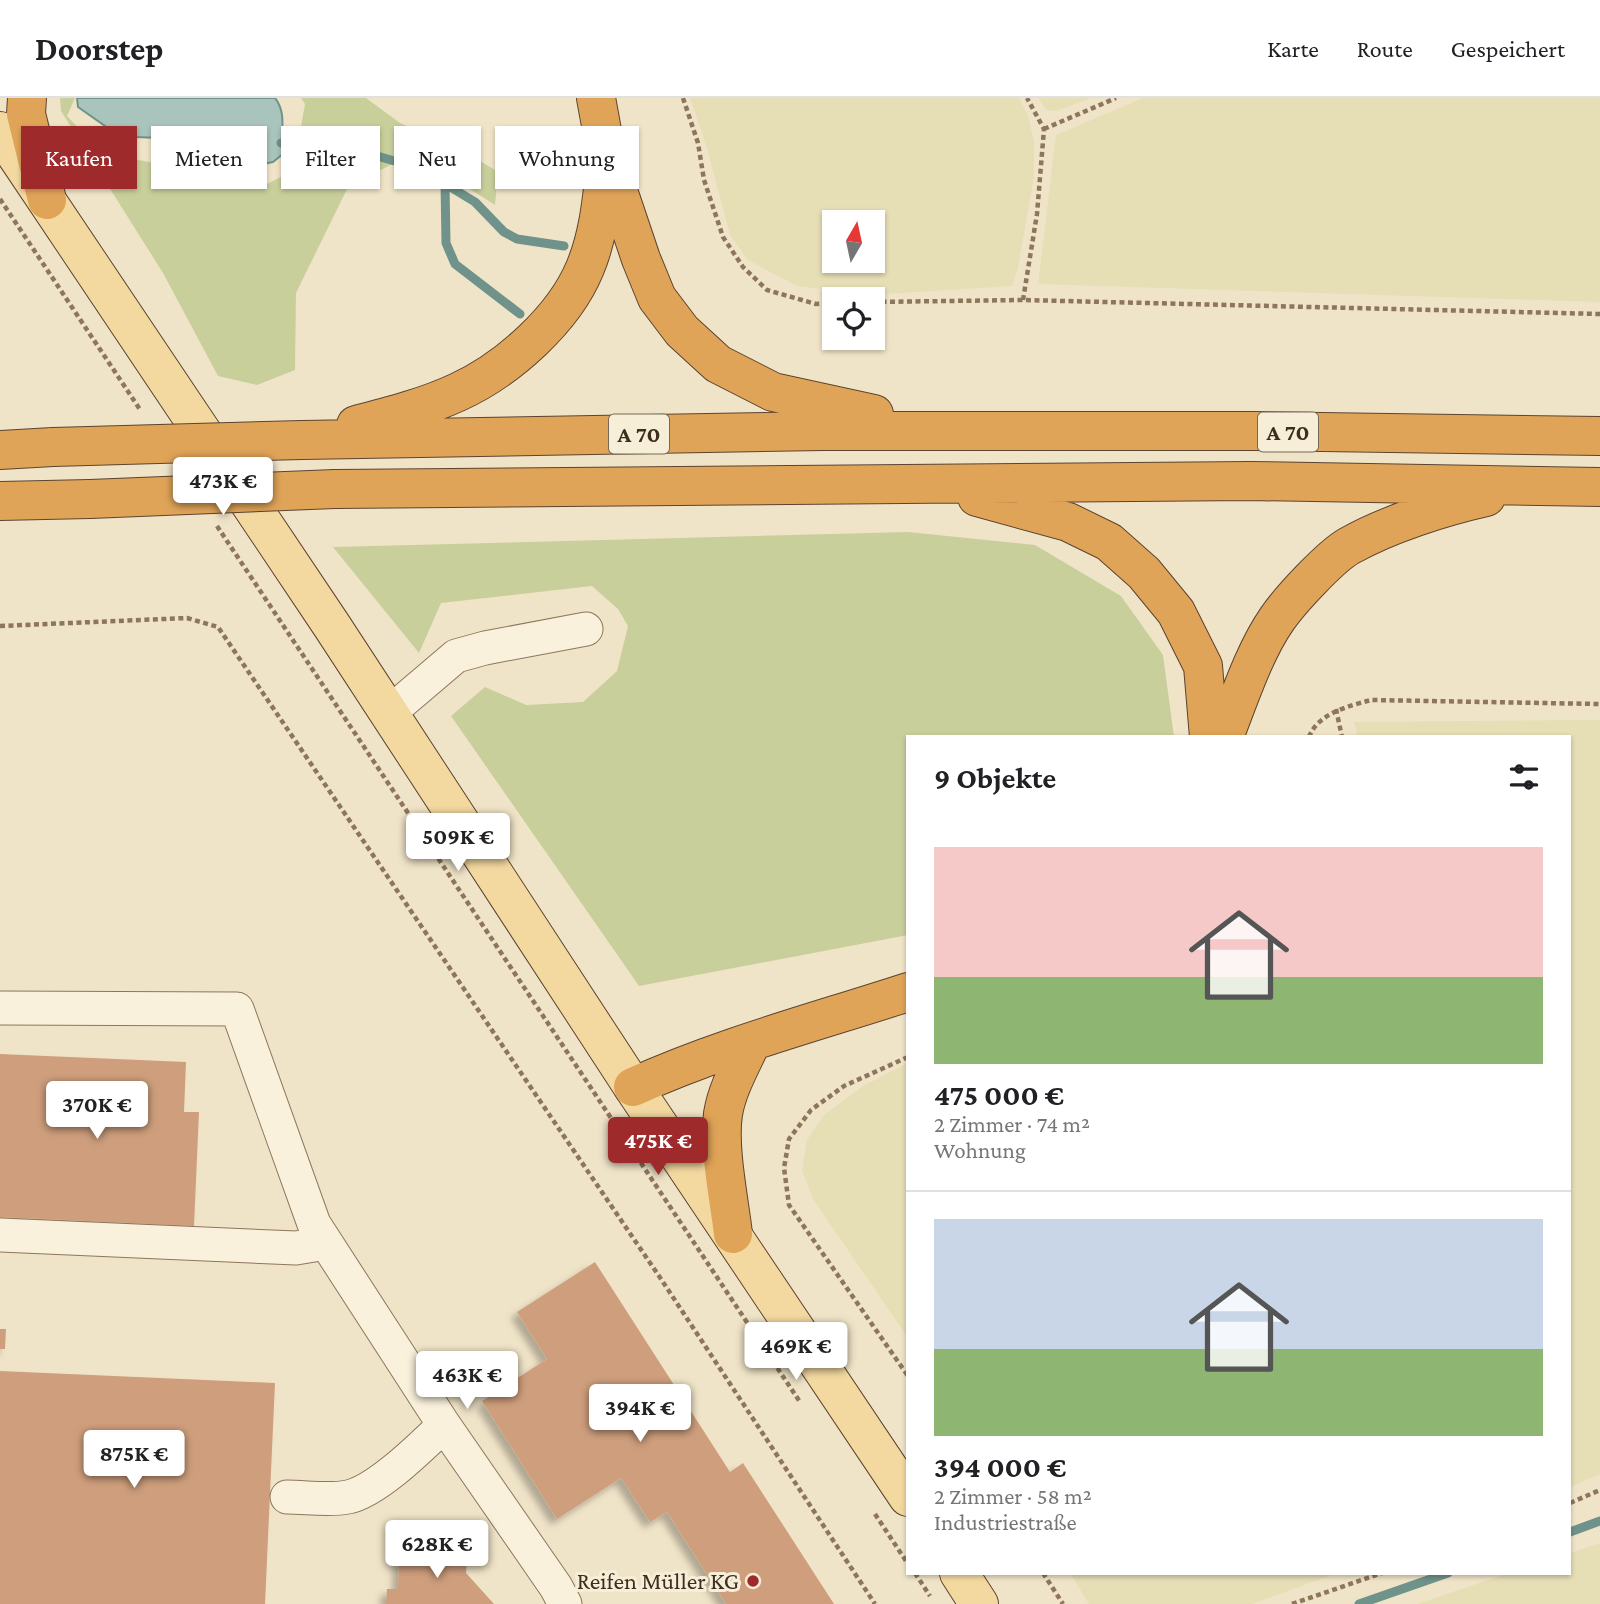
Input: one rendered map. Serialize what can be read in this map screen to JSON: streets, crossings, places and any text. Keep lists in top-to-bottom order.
{
  "streets": {
    "highway": ["A 70"]
  },
  "places": ["Reifen Müller KG"],
  "north": "top",
  "page": {
    "header": "Doorstep",
    "nav": ["Karte", "Route", "Gespeichert"],
    "chip": [
      "Kaufen",
      "Mieten",
      "Filter",
      "Neu",
      "Wohnung"
    ],
    "price": [
      "473K €",
      "509K €",
      "370K €",
      "475K €",
      "469K €",
      "463K €",
      "394K €",
      "875K €",
      "628K €"
    ],
    "heading": "9 Objekte",
    "list": [
      {
        "name": "475 000 €",
        "note": "2 Zimmer · 74 m² · Wohnung"
      },
      {
        "name": "394 000 €",
        "note": "2 Zimmer · 58 m² · Industriestraße"
      }
    ]
  }
}
